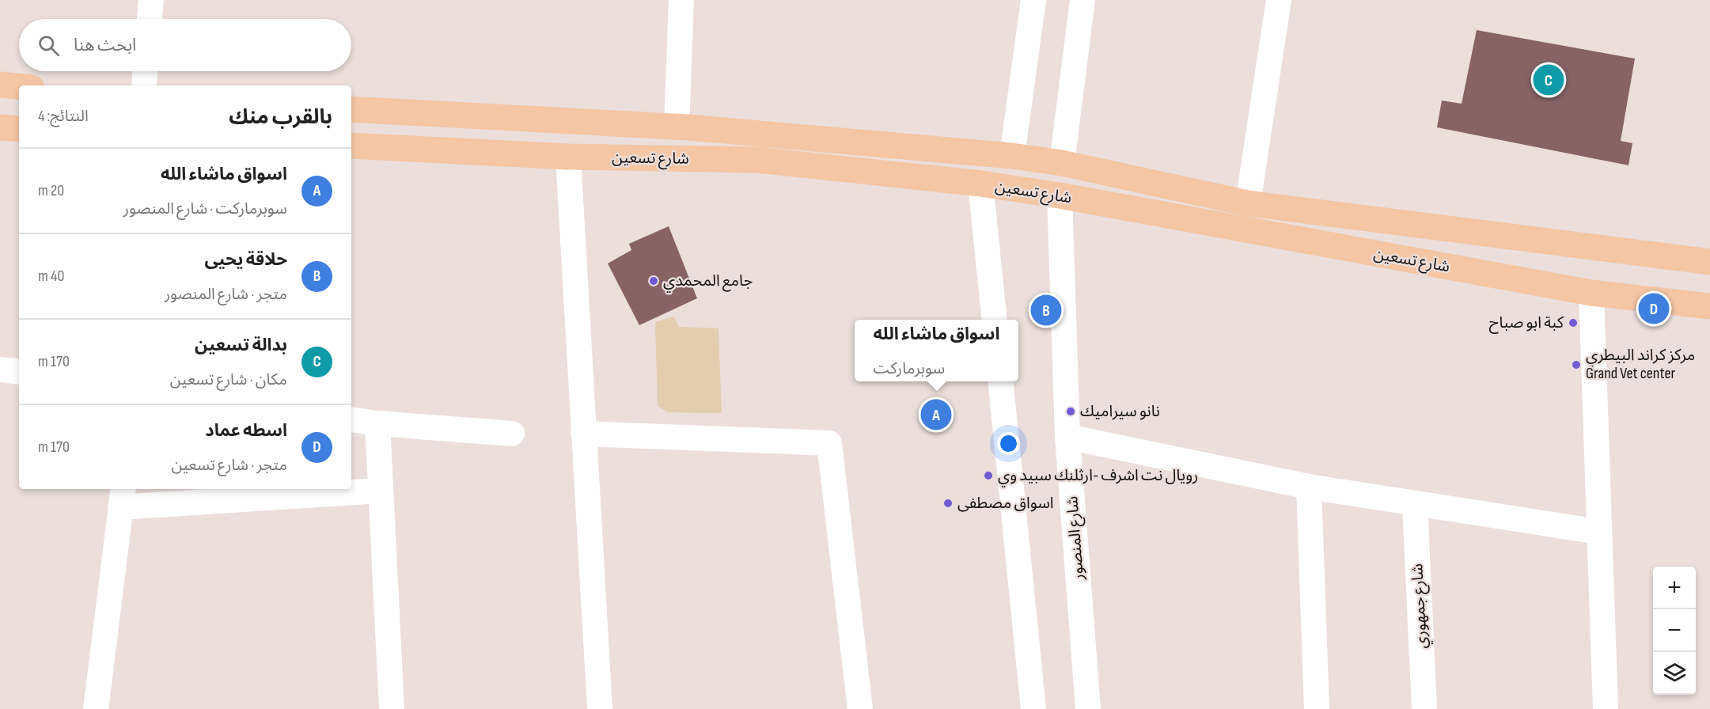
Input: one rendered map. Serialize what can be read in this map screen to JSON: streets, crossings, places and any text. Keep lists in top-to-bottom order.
{
  "streets": {
    "main road": ["شارع تسعين"],
    "street": ["شارع المنصور", "شارع جمهوري"]
  },
  "crossings": [
    ["شارع تسعين", "شارع المنصور"]
  ],
  "places": [
    "جامع المحمدي",
    "كبة ابو صباح",
    "مركز كراند البيطري Grand Vet center",
    "نانو سيراميك",
    "رويال نت اشرف -ارثلنك سبيد وي",
    "اسواق مصطفى"
  ],
  "page": {
    "search": "ابحث هنا",
    "pins": [
      "C",
      "D",
      "B",
      "A"
    ],
    "heading": ["بالقرب منك", "النتائج: 4"],
    "list": [
      {
        "mark": "A",
        "name": "اسواق ماشاء الله",
        "note": "سوبرماركت · شارع المنصور",
        "value": "20 m"
      },
      {
        "mark": "B",
        "name": "حلاقة يحيى",
        "note": "متجر · شارع المنصور",
        "value": "40 m"
      },
      {
        "mark": "C",
        "name": "بدالة تسعين",
        "note": "مكان · شارع تسعين",
        "value": "170 m"
      },
      {
        "mark": "D",
        "name": "اسطه عماد",
        "note": "متجر · شارع تسعين",
        "value": "170 m"
      }
    ],
    "popup": ["اسواق ماشاء الله", "سوبرماركت"],
    "map_buttons": ["+", "−"]
  }
}
